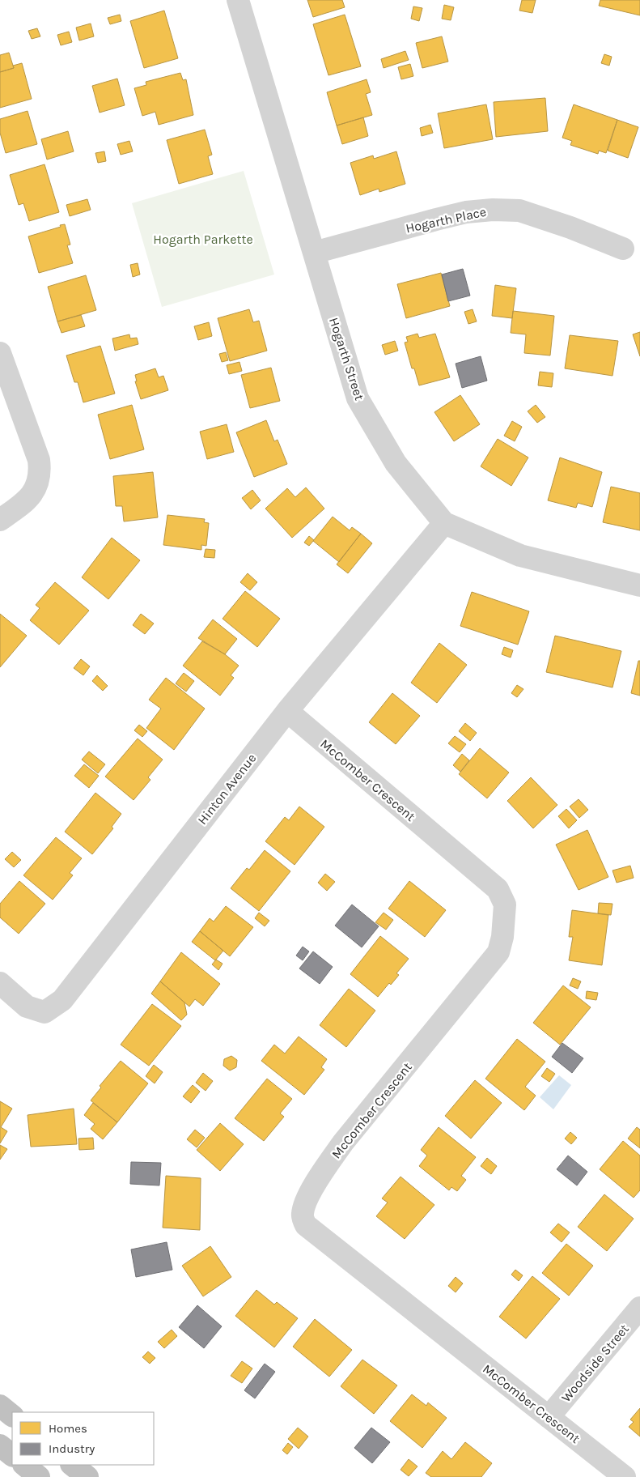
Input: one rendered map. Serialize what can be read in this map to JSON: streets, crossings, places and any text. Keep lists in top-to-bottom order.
{
  "streets": {
    "street": [
      "Hogarth Place",
      "Hogarth Street",
      "McComber Crescent",
      "Hinton Avenue",
      "Woodside Street"
    ]
  },
  "crossings": [
    ["Hogarth Place", "Hogarth Street"],
    ["Hogarth Street", "Hinton Avenue"],
    ["McComber Crescent", "Hinton Avenue"],
    ["McComber Crescent", "Woodside Street"]
  ],
  "parks": ["Hogarth Parkette"],
  "legend": ["Homes", "Industry"]
}
